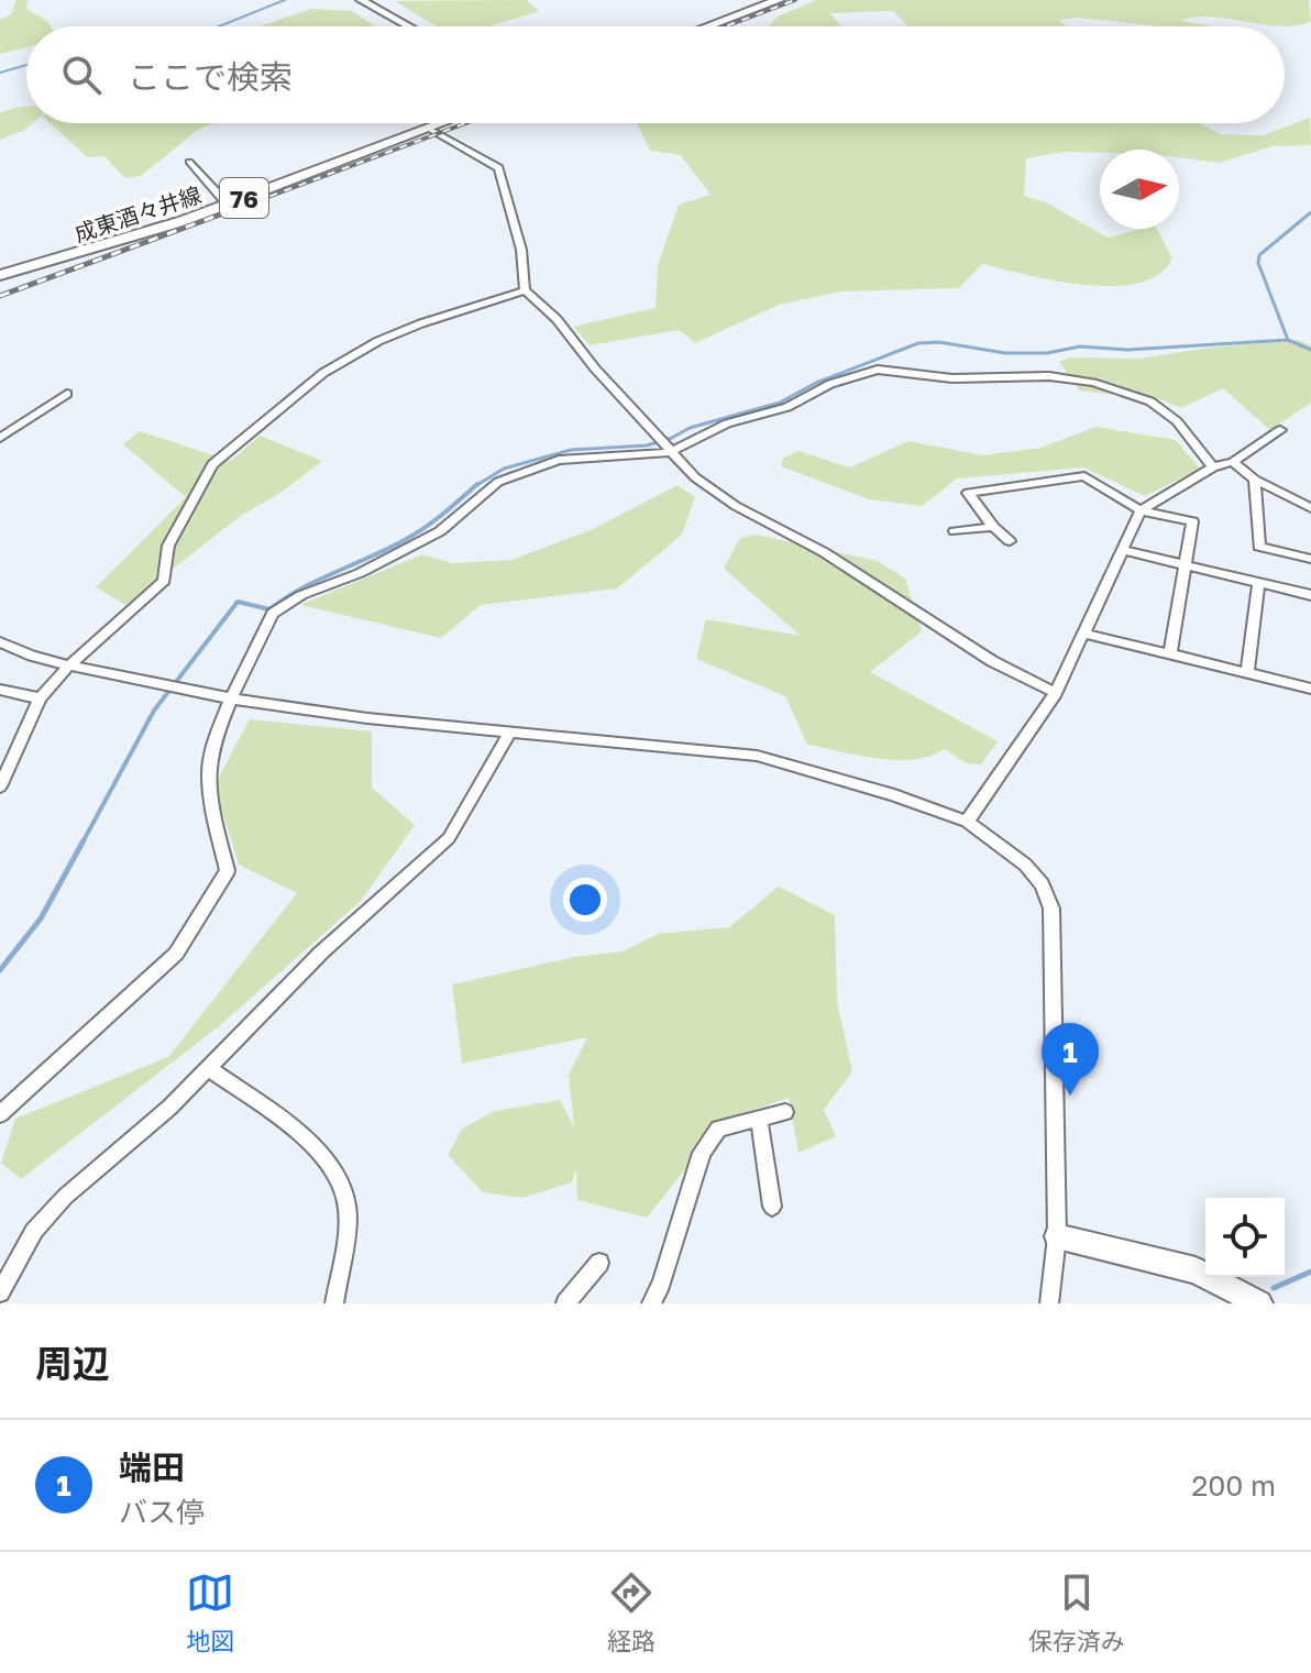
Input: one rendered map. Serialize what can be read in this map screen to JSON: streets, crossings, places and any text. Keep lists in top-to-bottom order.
{
  "streets": {
    "main road": ["76", "成東酒々井線"]
  },
  "north": "right",
  "page": {
    "search": "ここで検索",
    "pins": "1",
    "heading": "周辺",
    "list": [
      {
        "mark": "1",
        "name": "端田",
        "note": "バス停",
        "value": "200 m"
      }
    ],
    "nav": ["地図", "経路", "保存済み"]
  }
}
